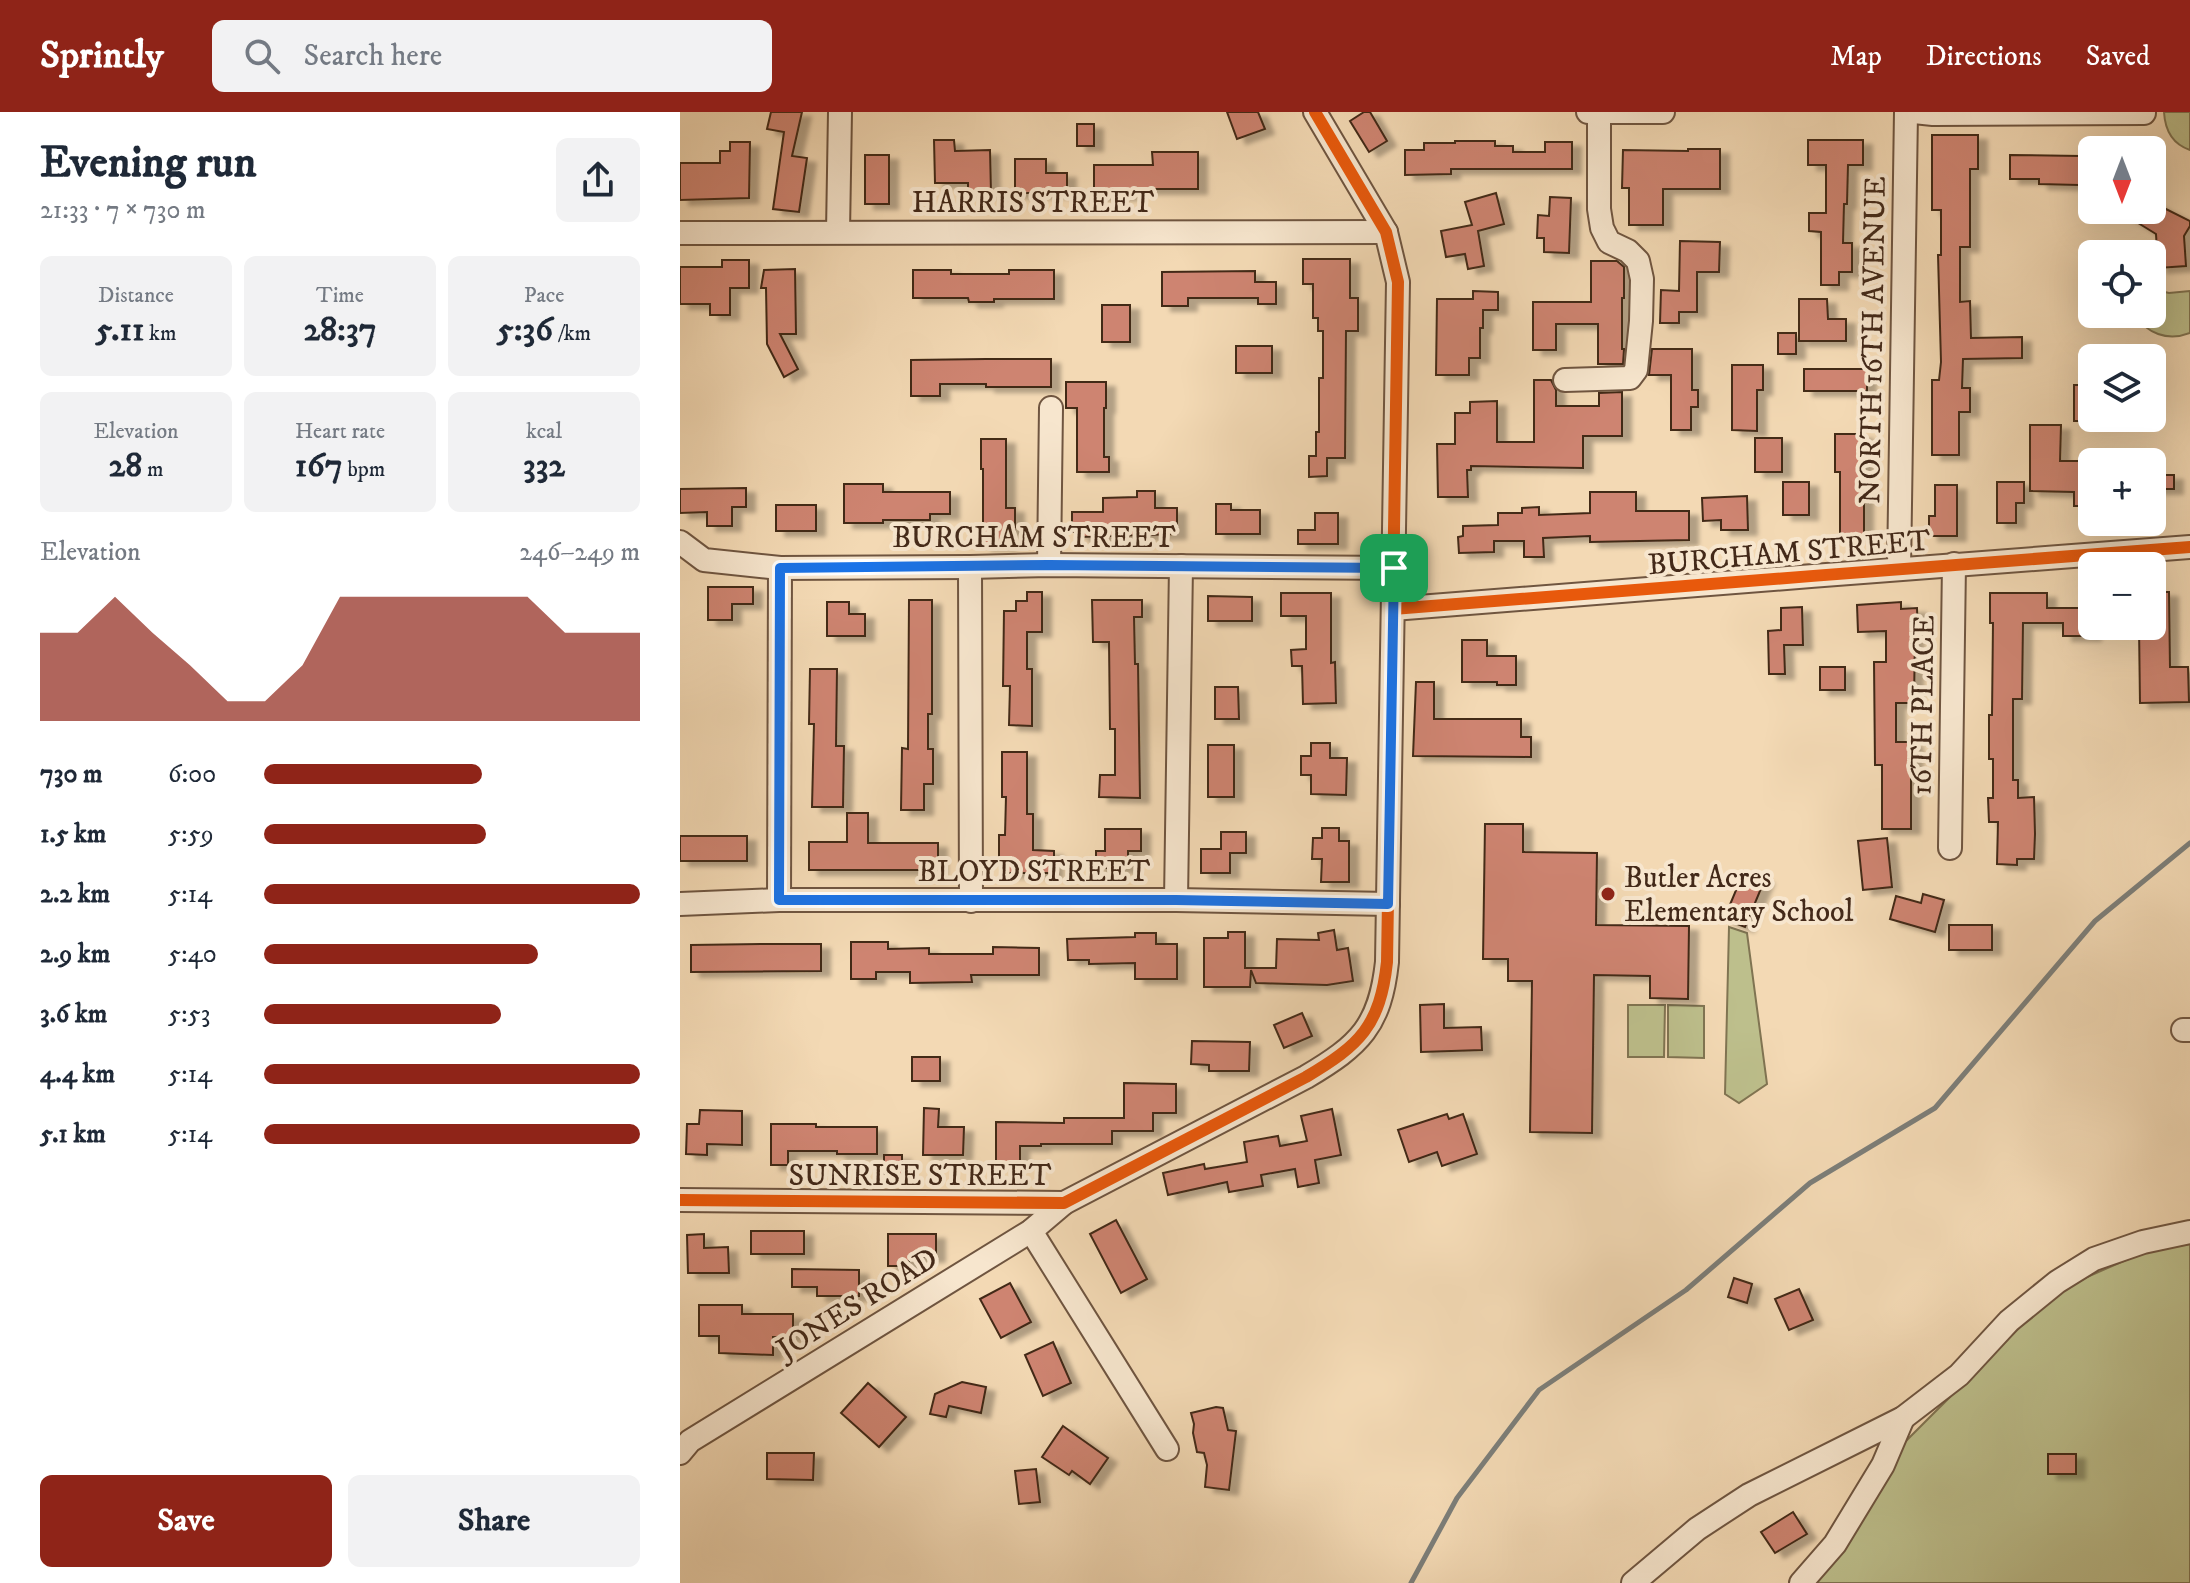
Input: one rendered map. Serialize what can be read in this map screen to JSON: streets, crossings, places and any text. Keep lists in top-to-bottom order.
{
  "streets": {
    "street": [
      "HARRIS STREET",
      "NORTH 16TH AVENUE",
      "BURCHAM STREET",
      "16TH PLACE",
      "BLOYD STREET",
      "SUNRISE STREET",
      "JONES ROAD"
    ]
  },
  "crossings": [
    ["HARRIS STREET", "SUNRISE STREET"],
    ["NORTH 16TH AVENUE", "BURCHAM STREET"],
    ["BURCHAM STREET", "16TH PLACE"],
    ["BURCHAM STREET", "SUNRISE STREET"],
    ["BLOYD STREET", "SUNRISE STREET"],
    ["SUNRISE STREET", "JONES ROAD"]
  ],
  "places": ["Butler Acres Elementary School"],
  "north": "bottom",
  "page": {
    "header": "Sprintly",
    "search": "Search here",
    "nav": ["Map", "Directions", "Saved"],
    "heading": ["Evening run", "21:33 · 7 × 730 m"],
    "map_buttons": ["+", "−"],
    "stats": [
      ["Distance", "5.11 km"],
      ["Time", "28:37"],
      ["Pace", "5:36 /km"],
      ["Elevation", "28 m"],
      ["Heart rate", "167 bpm"],
      ["kcal", "332"]
    ],
    "chart": ["Elevation", "246–249 m"],
    "list": [
      {
        "name": "730 m",
        "note": "6:00"
      },
      {
        "name": "1.5 km",
        "note": "5:59"
      },
      {
        "name": "2.2 km",
        "note": "5:14"
      },
      {
        "name": "2.9 km",
        "note": "5:40"
      },
      {
        "name": "3.6 km",
        "note": "5:53"
      },
      {
        "name": "4.4 km",
        "note": "5:14"
      },
      {
        "name": "5.1 km",
        "note": "5:14"
      }
    ],
    "buttons": ["Save", "Share"]
  }
}
